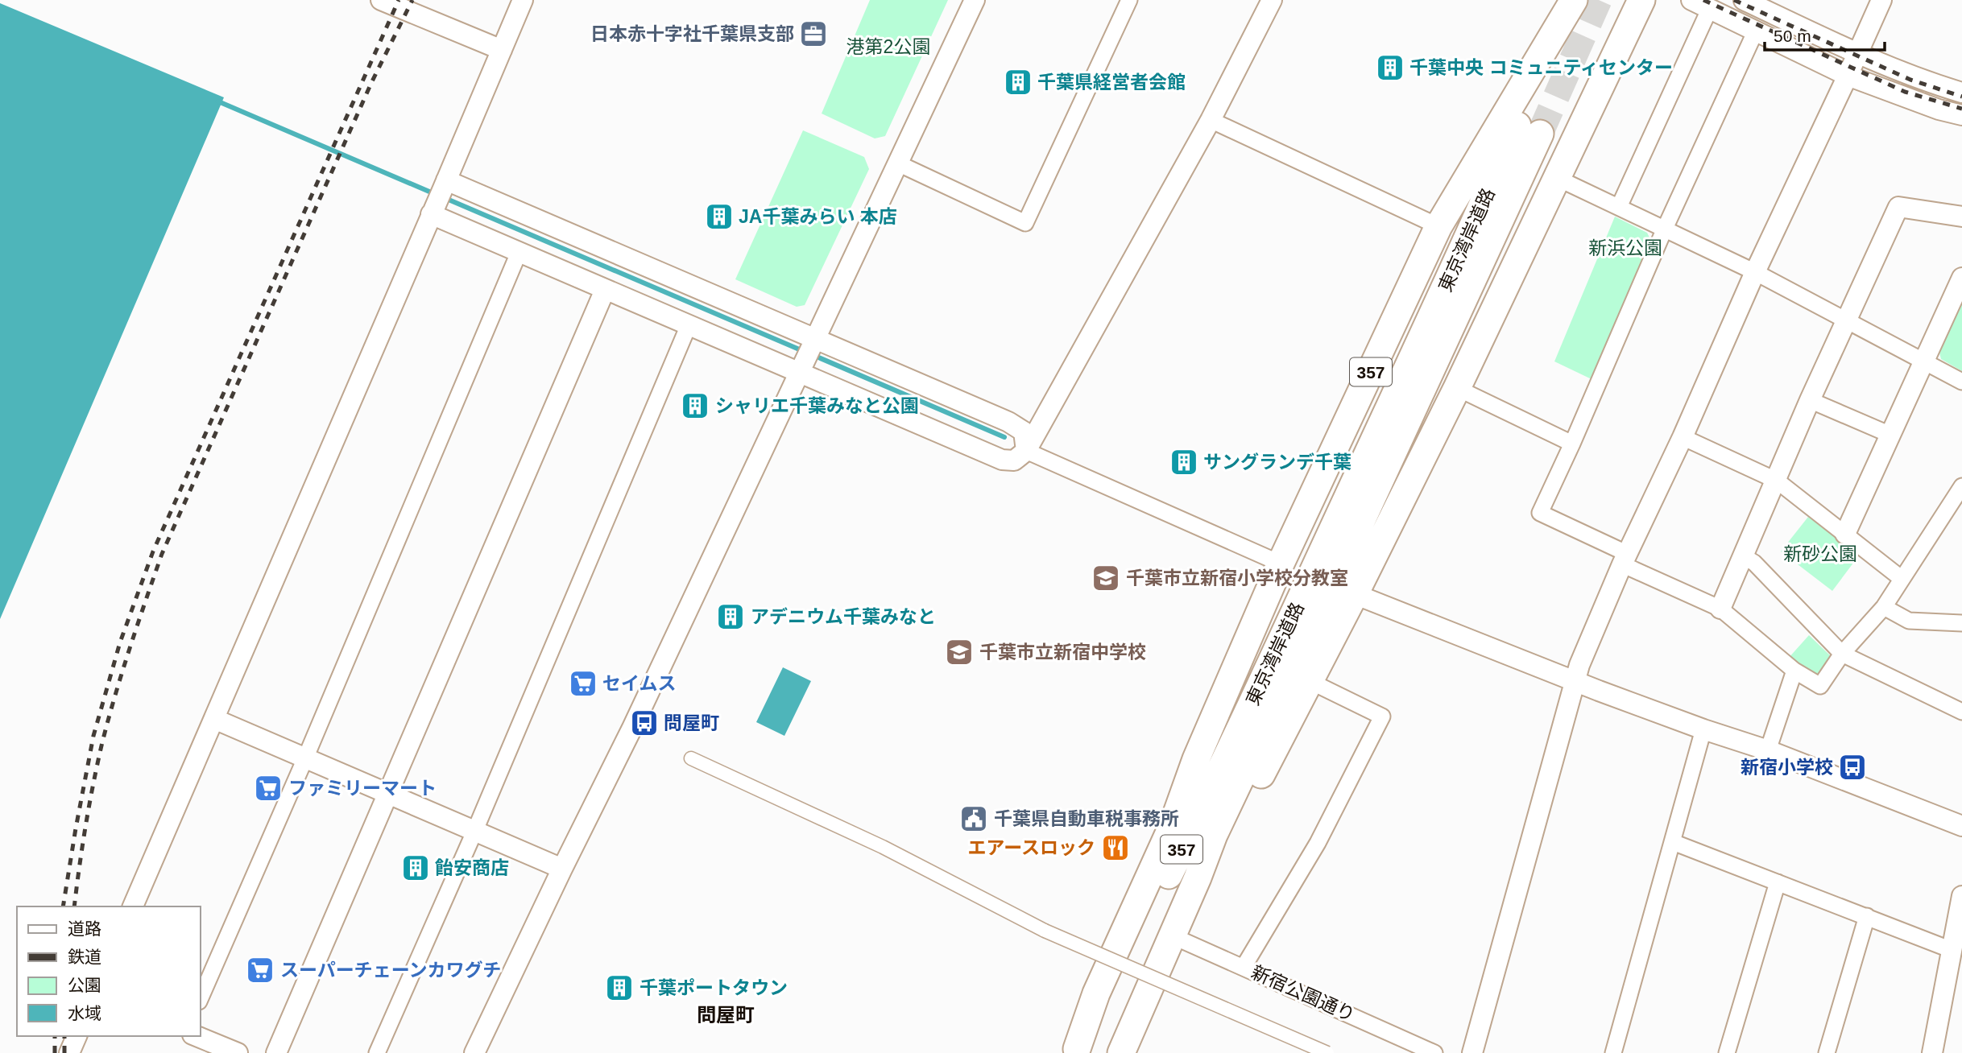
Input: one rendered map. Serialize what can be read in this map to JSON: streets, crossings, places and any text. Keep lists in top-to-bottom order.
{
  "streets": {
    "highway": ["東京湾岸道路", "357"],
    "street": ["新宿公園通り"]
  },
  "crossings": [
    ["東京湾岸道路", "357"],
    ["東京湾岸道路", "新宿公園通り"]
  ],
  "districts": ["問屋町"],
  "parks": ["港第2公園", "新浜公園", "新砂公園"],
  "places": {
    "office": ["日本赤十字社千葉県支部"],
    "building": [
      "千葉中央 コミュニティセンター",
      "千葉県経営者会館",
      "JA千葉みらい 本店",
      "シャリエ千葉みなと公園",
      "サングランデ千葉",
      "アデニウム千葉みなと",
      "飴安商店",
      "千葉ポートタウン"
    ],
    "school or university": ["千葉市立新宿小学校分教室", "千葉市立新宿中学校"],
    "supermarket": ["セイムス", "ファミリーマート", "スーパーチェーンカワグチ"],
    "bus stop": ["問屋町", "新宿小学校"],
    "public building": ["千葉県自動車税事務所"],
    "restaurant": ["エアースロック"]
  },
  "legend": [
    "道路",
    "鉄道",
    "公園",
    "水域"
  ],
  "scale_bar": "50 m"
}
